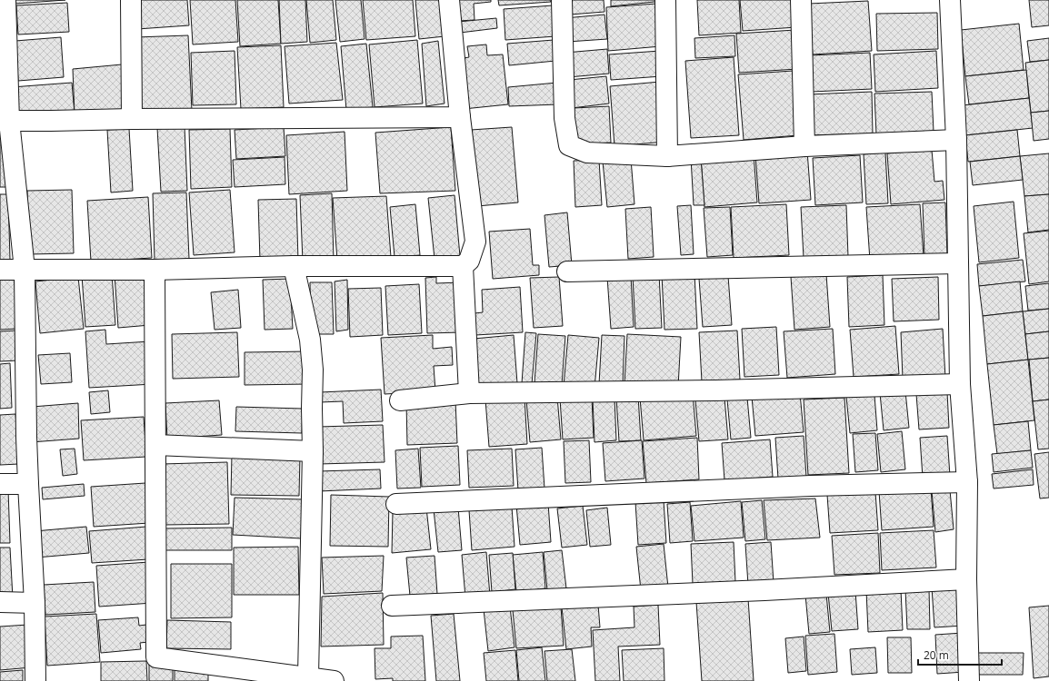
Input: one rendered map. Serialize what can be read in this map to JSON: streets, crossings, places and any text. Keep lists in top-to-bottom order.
{
  "scale_bar": "20 m"
}
